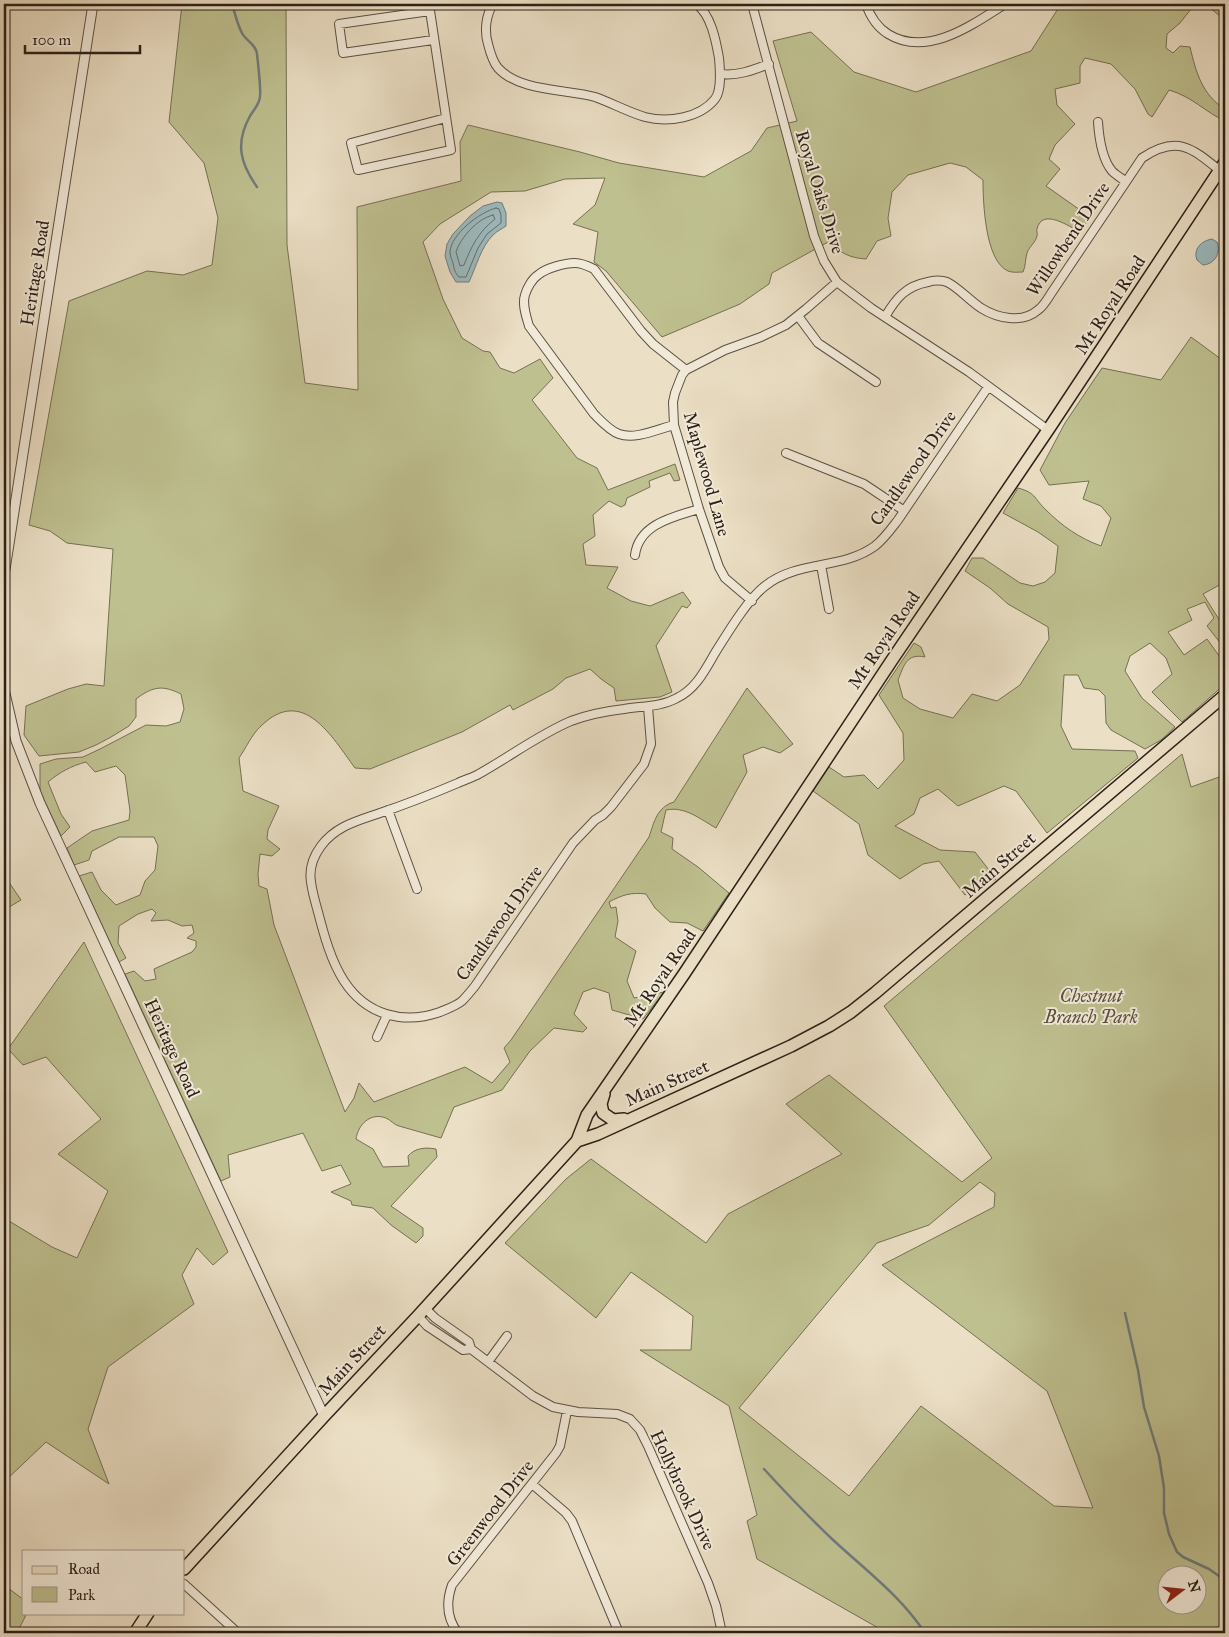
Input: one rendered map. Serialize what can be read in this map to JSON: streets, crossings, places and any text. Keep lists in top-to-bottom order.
{
  "streets": {
    "main road": ["Mt Royal Road", "Main Street"],
    "street": [
      "Royal Oaks Drive",
      "Willowbend Drive",
      "Heritage Road",
      "Candlewood Drive",
      "Maplewood Lane",
      "Hollybrook Drive",
      "Greenwood Drive"
    ]
  },
  "crossings": [
    ["Royal Oaks Drive", "Willowbend Drive"],
    ["Royal Oaks Drive", "Mt Royal Road"],
    ["Royal Oaks Drive", "Candlewood Drive"],
    ["Willowbend Drive", "Mt Royal Road"],
    ["Heritage Road", "Main Street"],
    ["Mt Royal Road", "Main Street"],
    ["Candlewood Drive", "Maplewood Lane"],
    ["Main Street", "Hollybrook Drive"],
    ["Hollybrook Drive", "Greenwood Drive"]
  ],
  "parks": ["Chestnut Branch Park"],
  "legend": ["Road", "Park"],
  "scale_bar": "100 m",
  "north": "right"
}
